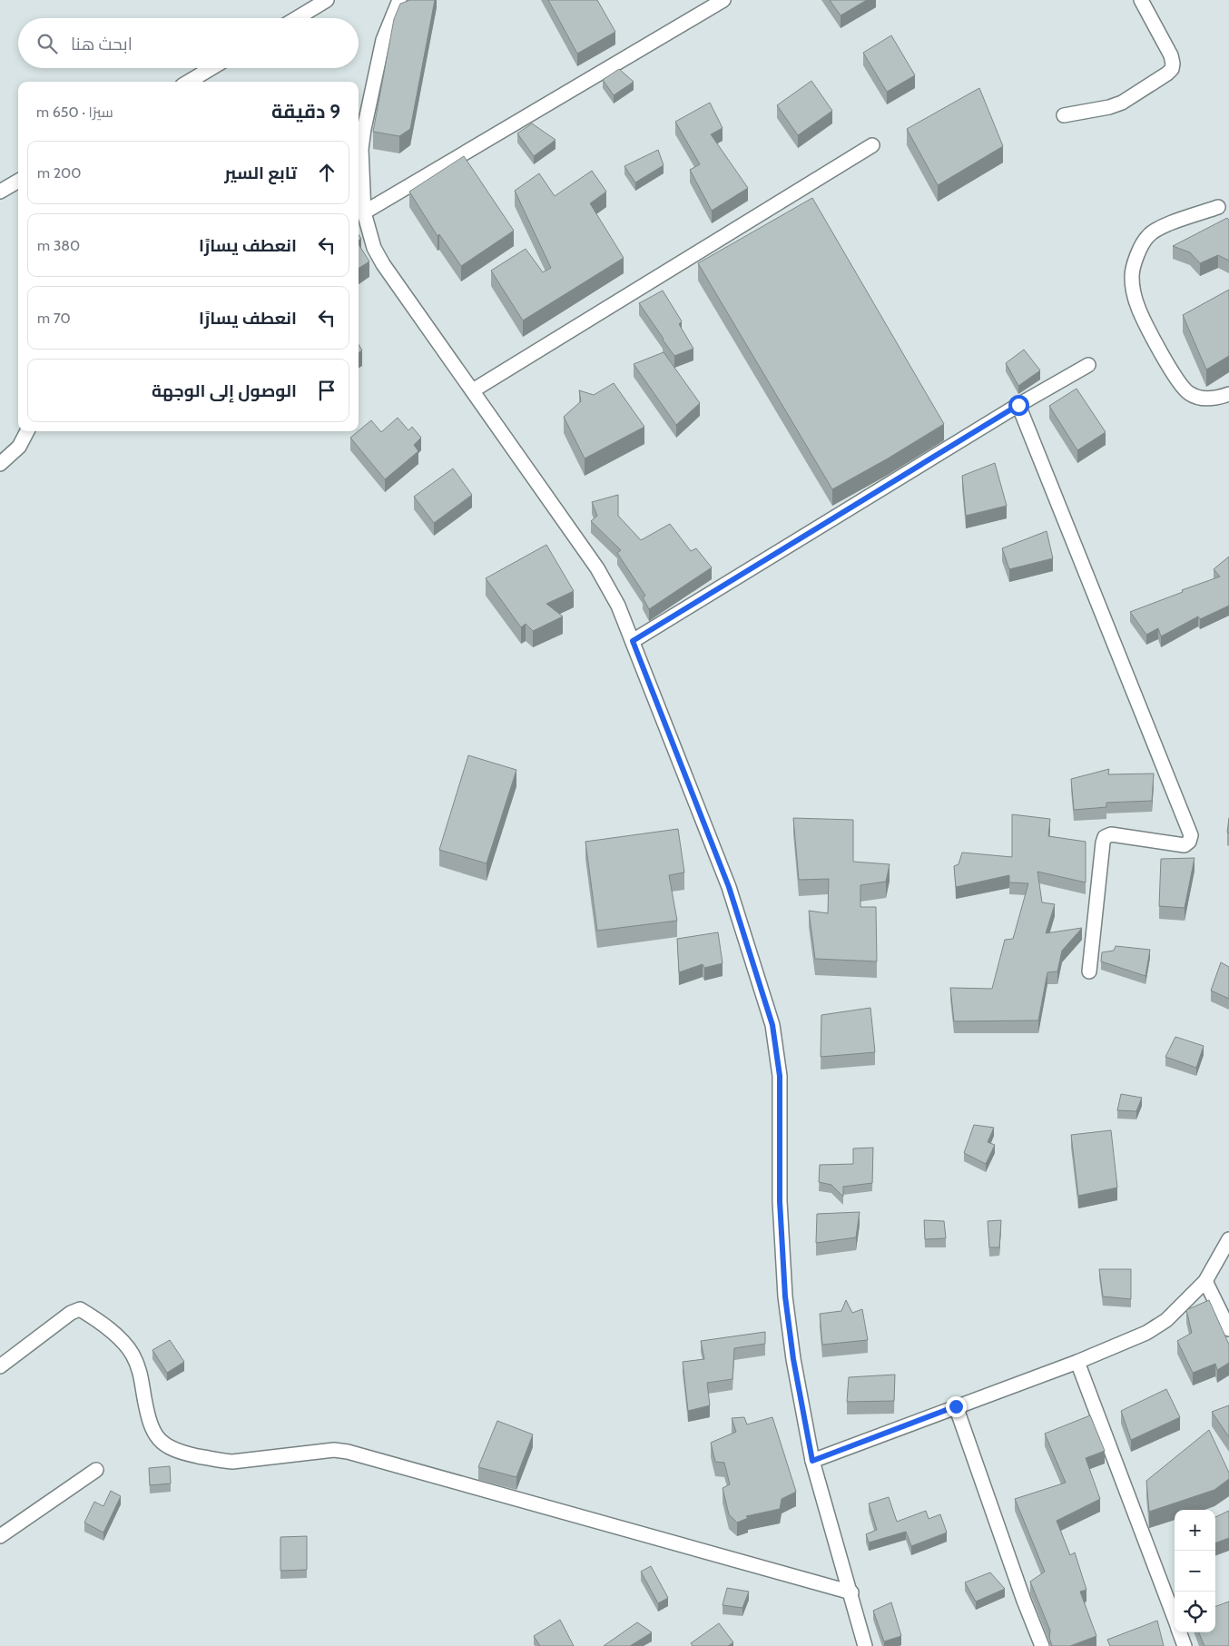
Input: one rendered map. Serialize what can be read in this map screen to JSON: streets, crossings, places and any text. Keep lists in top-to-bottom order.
{
  "page": {
    "search": "ابحث هنا",
    "heading": ["9 دقيقة", "سيرًا · 650 m"],
    "list": [
      ["تابع السير", "200 m"],
      ["انعطف يسارًا", "380 m"],
      ["انعطف يسارًا", "70 m"],
      "الوصول إلى الوجهة"
    ],
    "map_buttons": ["+", "−"]
  }
}
